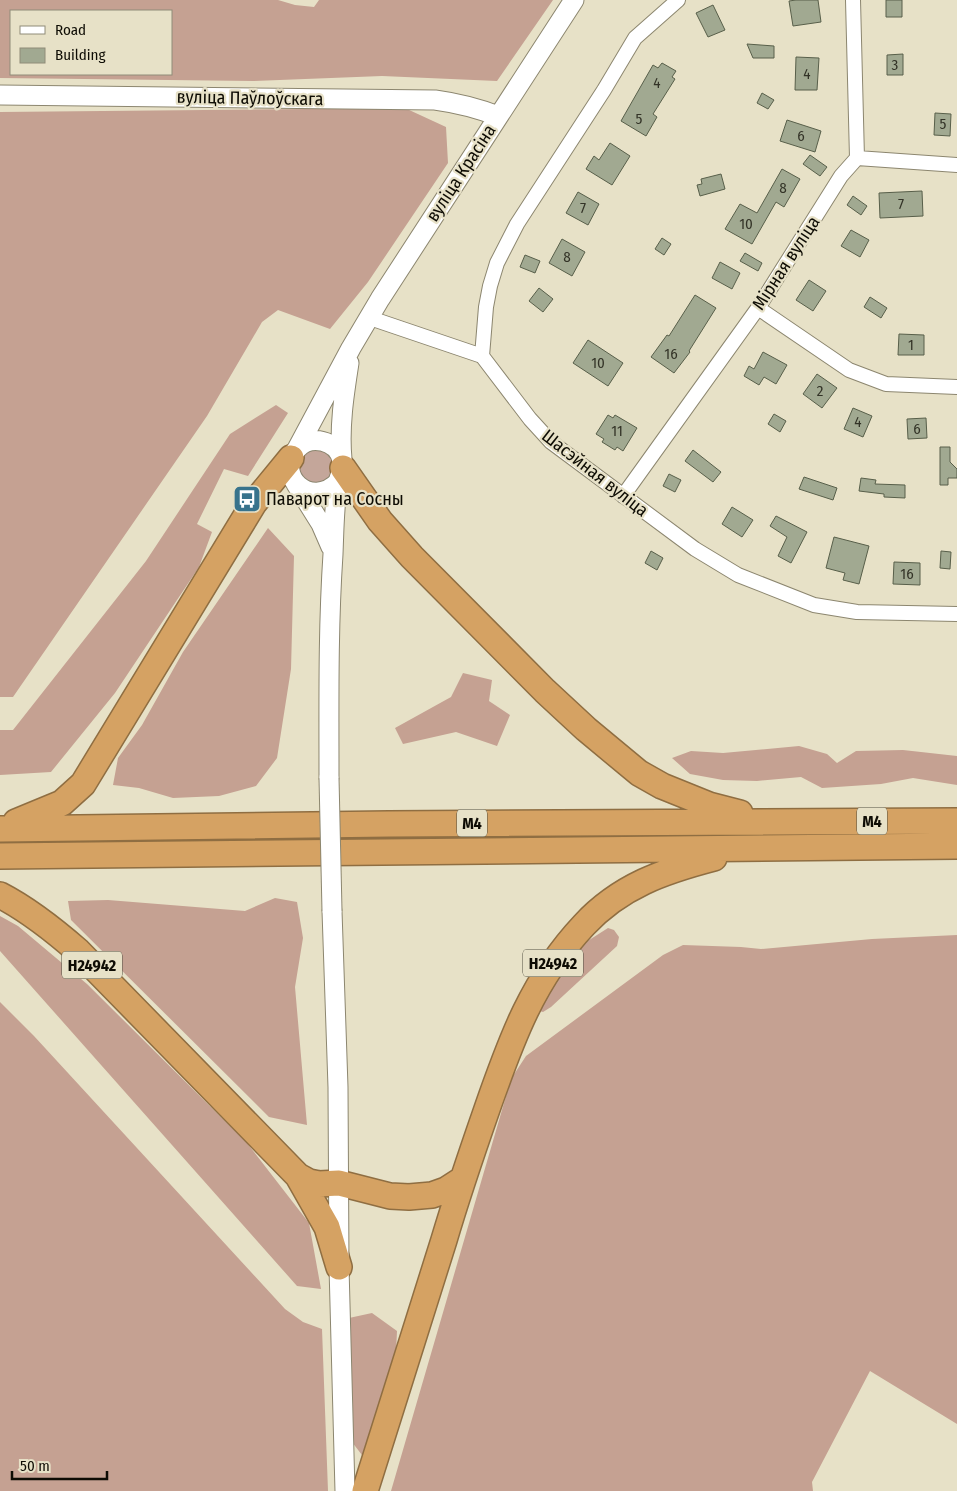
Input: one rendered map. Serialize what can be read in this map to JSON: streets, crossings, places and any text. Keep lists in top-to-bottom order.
{
  "streets": {
    "highway": ["М4", "Н24942"],
    "main road": ["вуліца Паўлоўскага", "вуліца Красіна"],
    "street": ["Мірная вуліца", "Шасэйная вуліца"]
  },
  "crossings": [
    ["вуліца Паўлоўскага", "вуліца Красіна"],
    ["вуліца Красіна", "Н24942"],
    ["Мірная вуліца", "Шасэйная вуліца"],
    ["М4", "Н24942"]
  ],
  "places": {
    "bus stop": ["Паварот на Сосны"]
  },
  "house_numbers": [
    "3",
    "4",
    "4",
    "5",
    "5",
    "6",
    "8",
    "7",
    "7",
    "10",
    "8",
    "1",
    "16",
    "10",
    "2",
    "4",
    "6",
    "11",
    "16"
  ],
  "legend": ["Road", "Building"],
  "scale_bar": "50 m"
}
